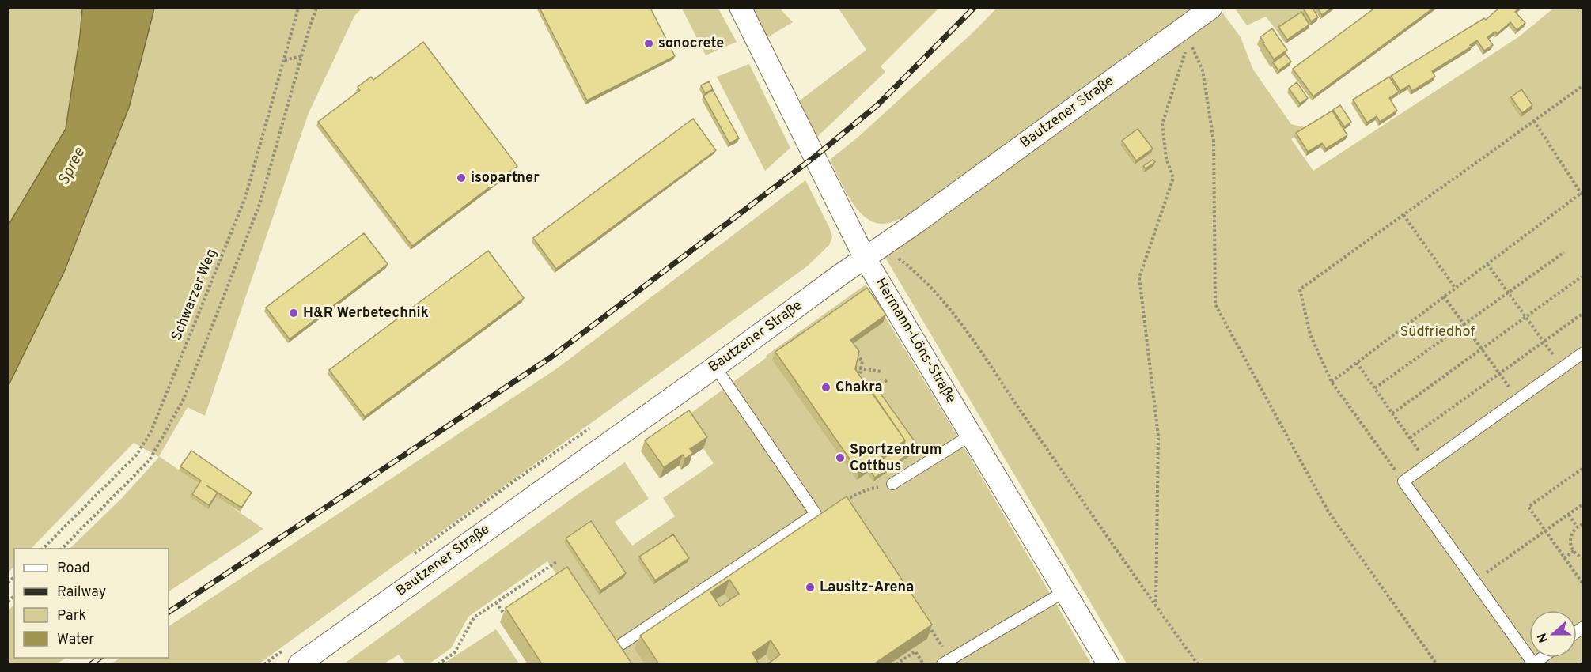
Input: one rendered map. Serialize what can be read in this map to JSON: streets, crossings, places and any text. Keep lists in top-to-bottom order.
{
  "streets": {
    "street": ["Bautzener Straße", "Hermann-Löns-Straße"],
    "path": ["Schwarzer Weg"]
  },
  "crossings": [
    ["Bautzener Straße", "Hermann-Löns-Straße"]
  ],
  "water": ["Spree"],
  "parks": ["Südfriedhof"],
  "places": [
    "sonocrete",
    "isopartner",
    "H&R Werbetechnik",
    "Chakra",
    "Sportzentrum Cottbus",
    "Lausitz-Arena"
  ],
  "legend": [
    "Road",
    "Railway",
    "Park",
    "Water"
  ],
  "north": "left"
}
